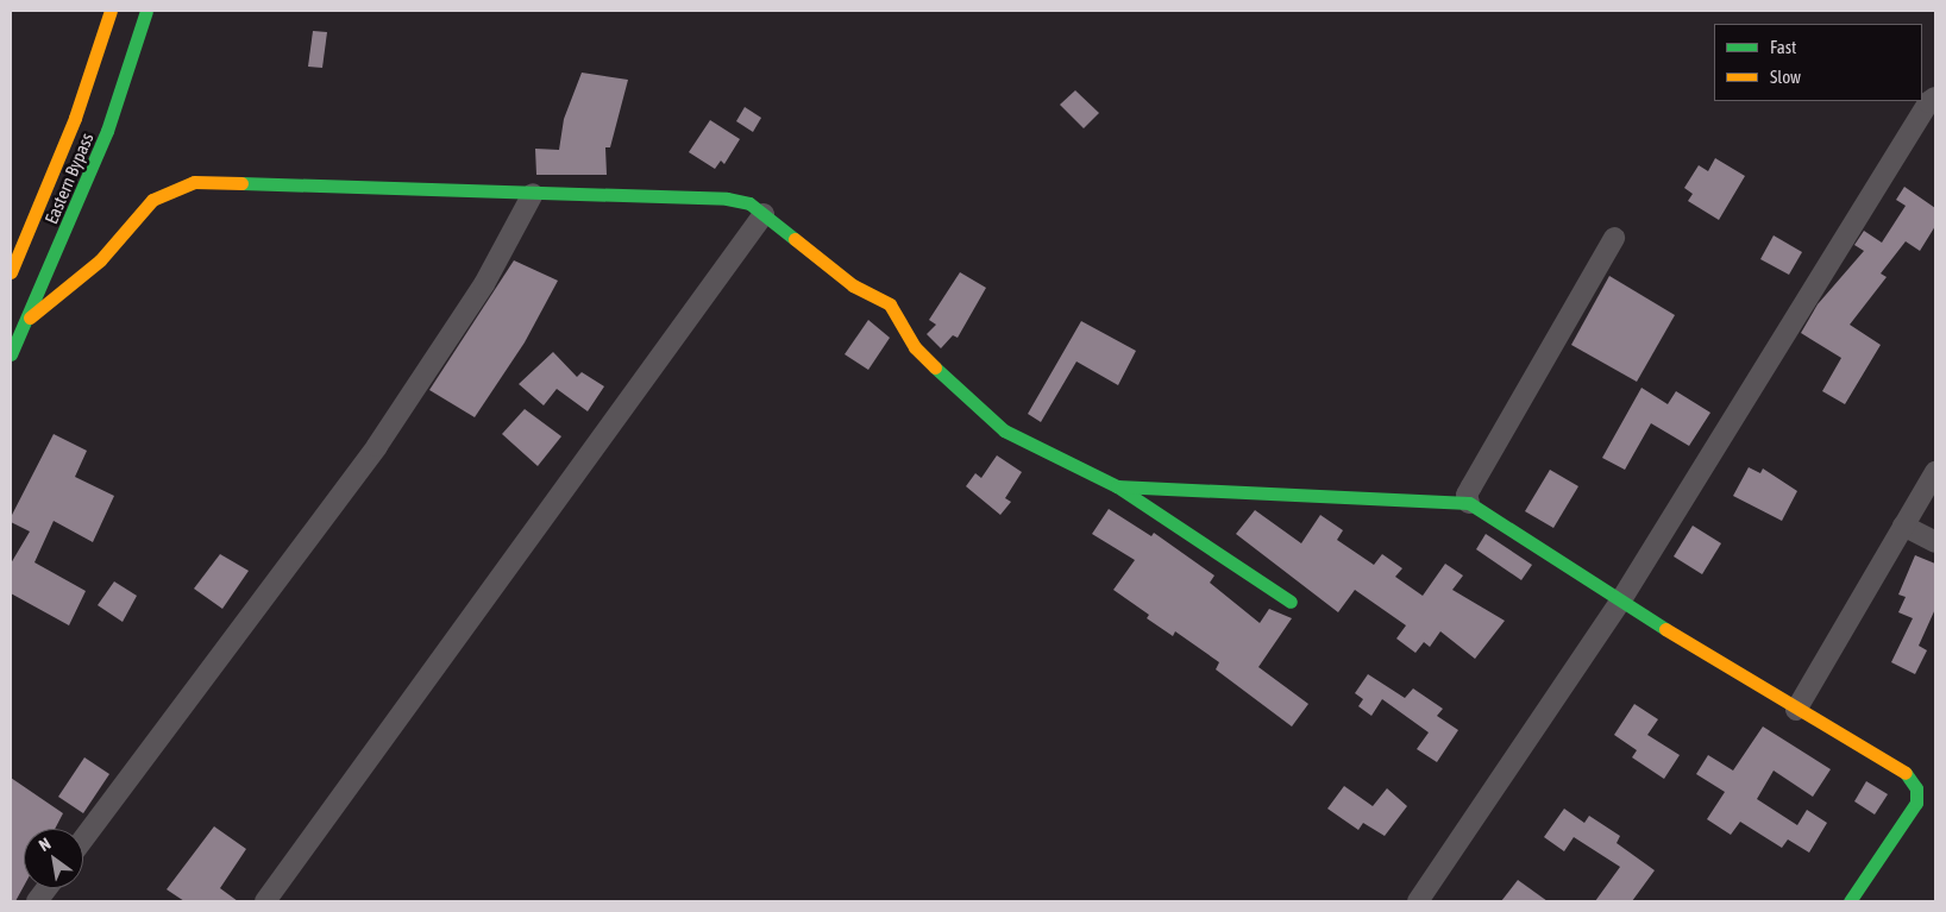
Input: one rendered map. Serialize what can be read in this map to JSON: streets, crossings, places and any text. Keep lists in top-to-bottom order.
{
  "streets": {
    "street": ["Eastern Bypass"]
  },
  "legend": ["Fast", "Slow"],
  "north": "top left"
}
